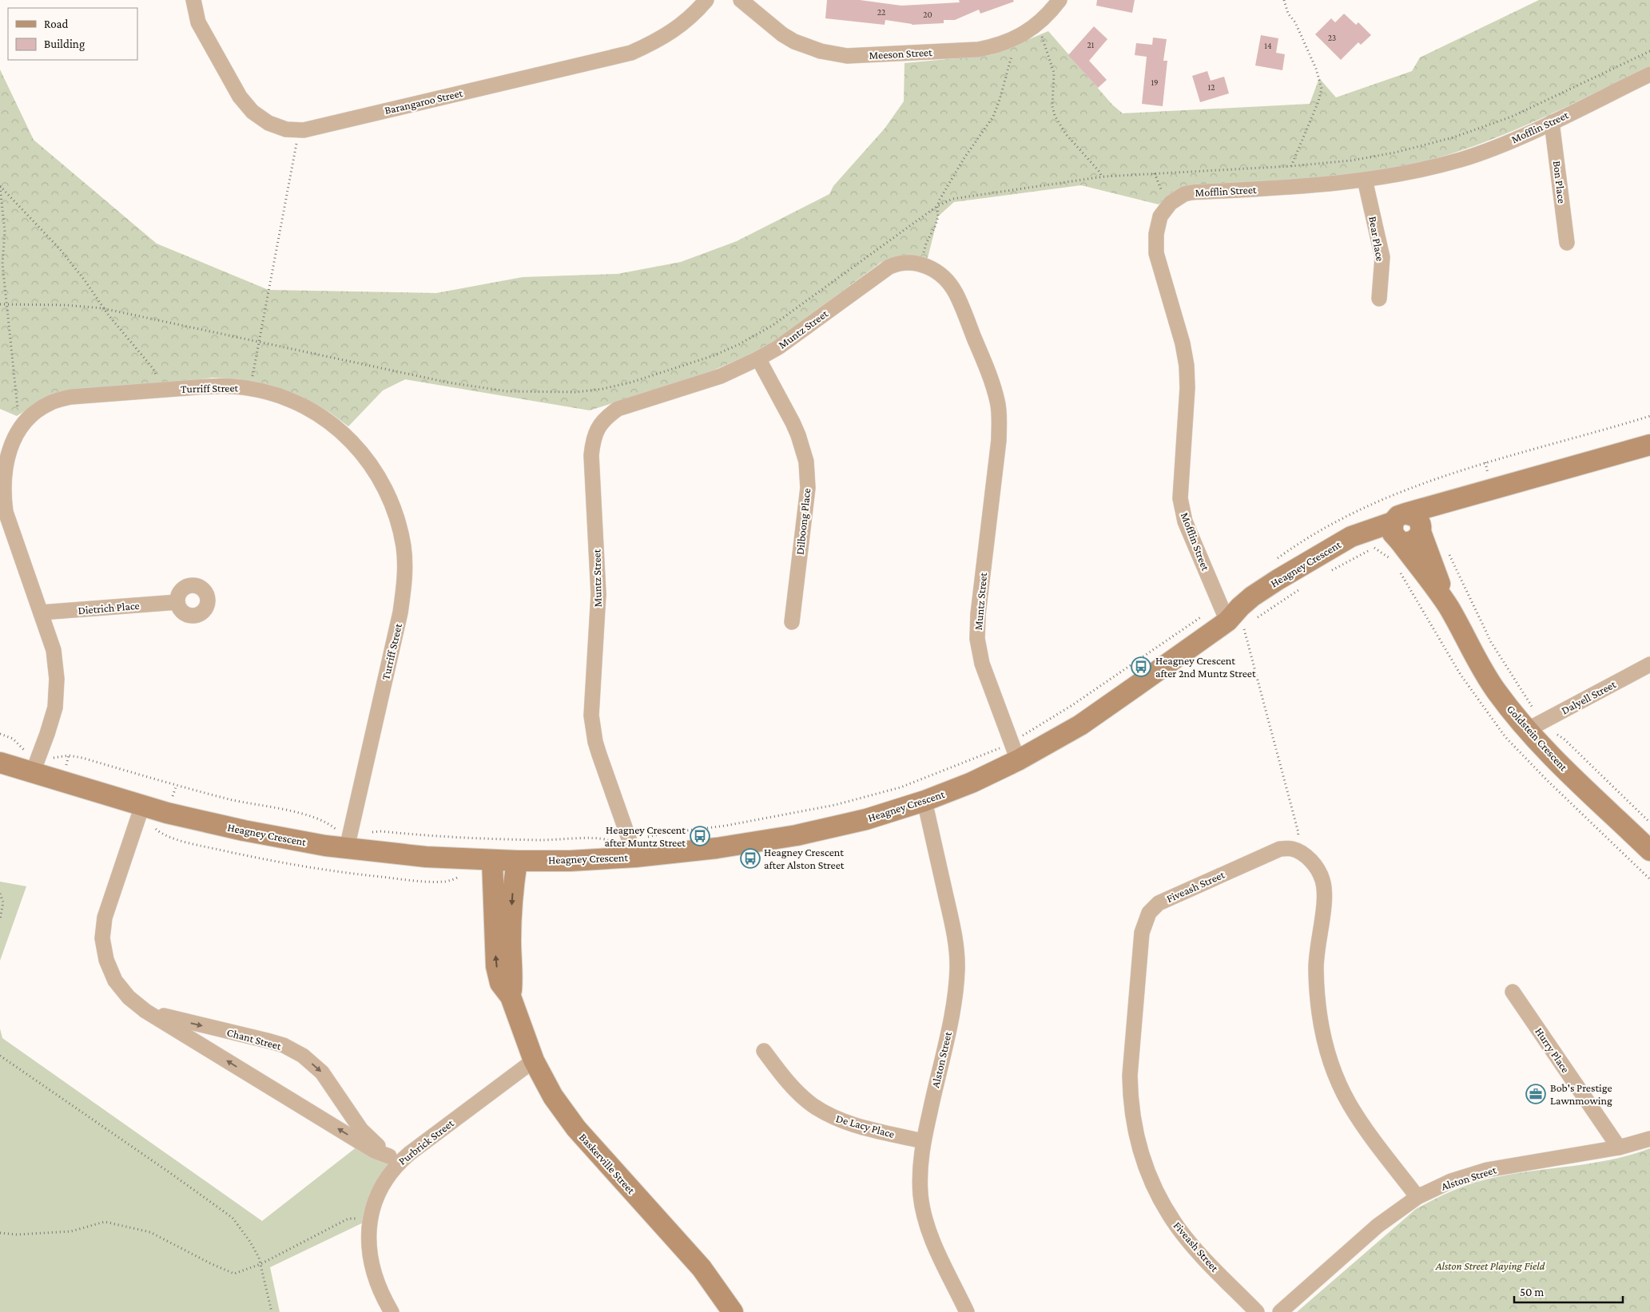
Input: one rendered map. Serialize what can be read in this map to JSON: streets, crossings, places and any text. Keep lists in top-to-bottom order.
{
  "streets": {
    "street": [
      "Meeson Street",
      "Barangaroo Street",
      "Mofflin Street",
      "Bon Place",
      "Bear Place",
      "Muntz Street",
      "Turriff Street",
      "Dilboong Place",
      "Heagney Crescent",
      "Dietrich Place",
      "Dalyell Street",
      "Goldstein Crescent",
      "Fiveash Street",
      "Chant Street",
      "Hurry Place",
      "Alston Street",
      "De Lacy Place",
      "Purbrick Street",
      "Baskerville Street"
    ]
  },
  "crossings": [
    ["Mofflin Street", "Bon Place"],
    ["Mofflin Street", "Bear Place"],
    ["Mofflin Street", "Heagney Crescent"],
    ["Muntz Street", "Dilboong Place"],
    ["Muntz Street", "Heagney Crescent"],
    ["Turriff Street", "Heagney Crescent"],
    ["Turriff Street", "Dietrich Place"],
    ["Heagney Crescent", "Goldstein Crescent"],
    ["Heagney Crescent", "Chant Street"],
    ["Heagney Crescent", "Alston Street"],
    ["Heagney Crescent", "Baskerville Street"],
    ["Dalyell Street", "Goldstein Crescent"],
    ["Chant Street", "Purbrick Street"],
    ["Hurry Place", "Alston Street"],
    ["Alston Street", "De Lacy Place"],
    ["Purbrick Street", "Baskerville Street"]
  ],
  "parks": ["Alston Street Playing Field"],
  "places": {
    "bus stop": ["Heagney Crescent after 2nd Muntz Street", "Heagney Crescent after Muntz Street", "Heagney Crescent after Alston Street"],
    "office": ["Bob's Prestige Lawnmowing"]
  },
  "house_numbers": [
    "22",
    "20",
    "23",
    "21",
    "14",
    "19",
    "12"
  ],
  "legend": ["Road", "Building"],
  "scale_bar": "50 m"
}
